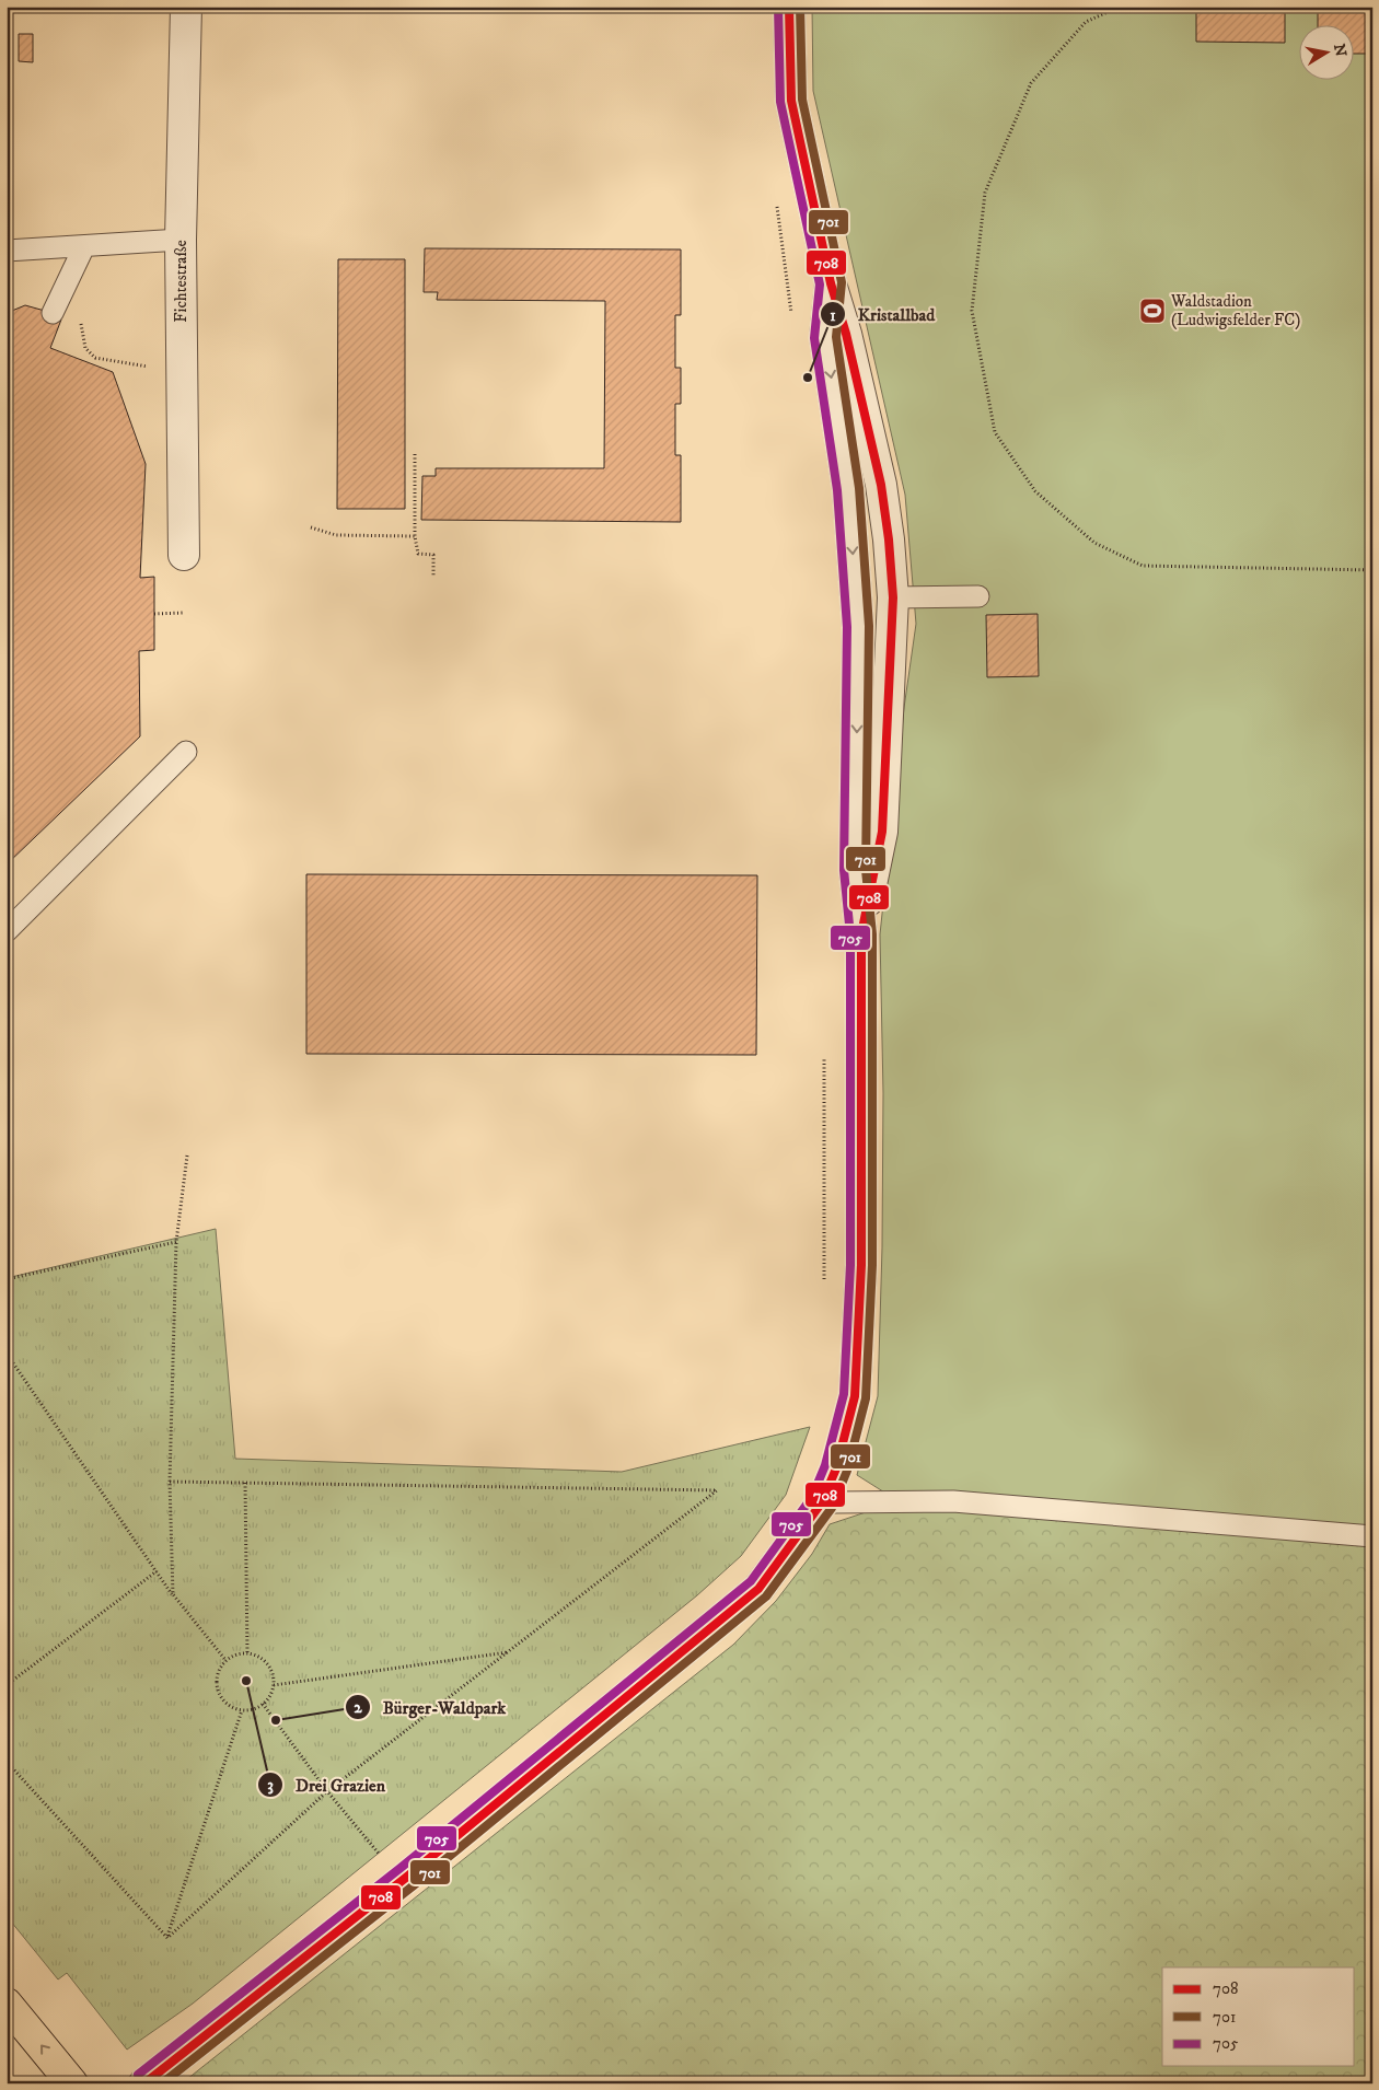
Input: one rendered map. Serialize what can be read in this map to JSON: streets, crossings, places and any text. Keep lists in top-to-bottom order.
{
  "streets": {
    "street": ["Fichtestraße"]
  },
  "places": {
    "sports": ["Waldstadion (Ludwigsfelder FC)"],
    "other": ["Kristallbad", "Drei Grazien", "Bürger-Waldpark"]
  },
  "lines": ["transit line 708", "transit line 701", "transit line 705"],
  "legend": ["708", "701", "705"],
  "north": "right"
}
